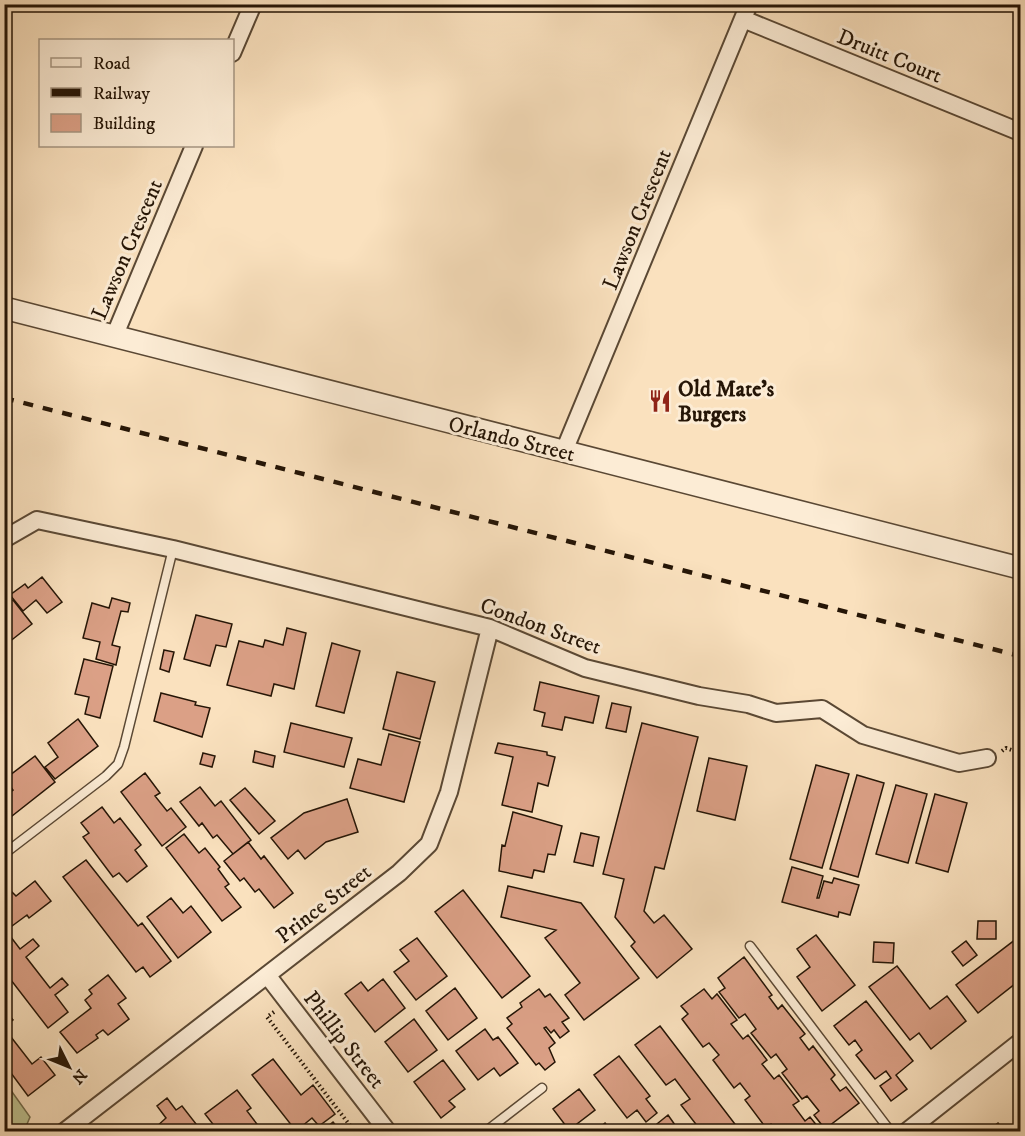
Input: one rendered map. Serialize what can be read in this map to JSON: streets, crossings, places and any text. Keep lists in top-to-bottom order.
{
  "streets": {
    "street": [
      "Druitt Court",
      "Lawson Crescent",
      "Orlando Street",
      "Condon Street",
      "Prince Street",
      "Phillip Street"
    ]
  },
  "crossings": [
    ["Druitt Court", "Lawson Crescent"],
    ["Lawson Crescent", "Orlando Street"],
    ["Condon Street", "Prince Street"],
    ["Prince Street", "Phillip Street"]
  ],
  "places": {
    "restaurant": ["Old Mate's Burgers"]
  },
  "legend": ["Road", "Railway", "Building"],
  "north": "bottom right"
}
